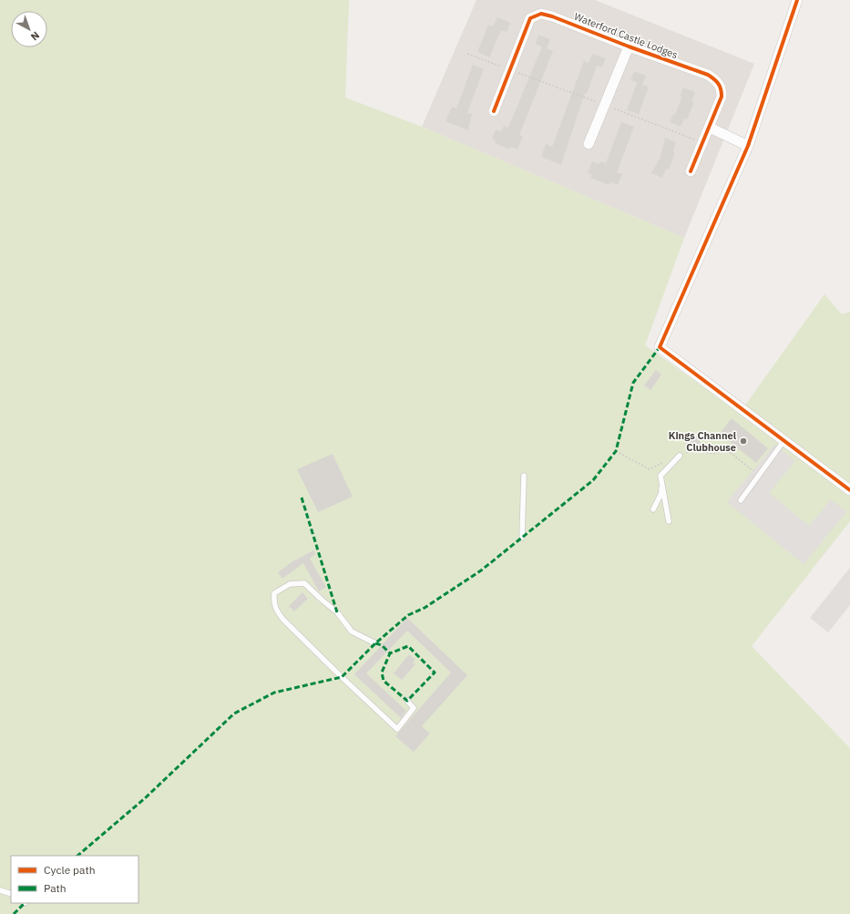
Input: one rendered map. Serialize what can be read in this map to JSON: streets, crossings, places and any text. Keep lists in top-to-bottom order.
{
  "streets": {
    "street": ["Waterford Castle Lodges"]
  },
  "places": ["Kings Channel Clubhouse"],
  "legend": ["Cycle path", "Path"],
  "north": "bottom right"
}
